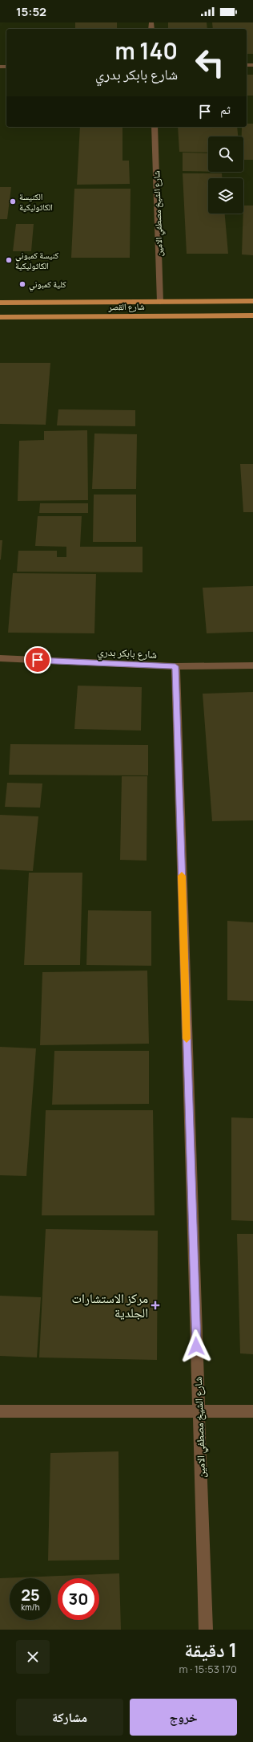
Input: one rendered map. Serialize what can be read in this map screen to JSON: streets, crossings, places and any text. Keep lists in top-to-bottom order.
{
  "streets": {
    "main road": ["شارع القصر"],
    "street": ["شارع الشيخ مصطفي الامين", "شارع بابكر بدري"]
  },
  "crossings": [
    ["شارع الشيخ مصطفي الامين", "شارع القصر"],
    ["شارع الشيخ مصطفي الامين", "شارع بابكر بدري"]
  ],
  "places": {
    "other": ["الكنيسة الكاثوليكية", "كنيسة كمبوني الكاثوليكية", "كلية كمبوني"],
    "health": ["مركز الاستشارات الجلدية"]
  },
  "page": {
    "status": "15:52",
    "turn": ["140 m", "شارع بابكر بدري"],
    "then": "ثم",
    "speed": "25 km/h",
    "limit": "30",
    "heading": ["1 دقيقة", "170 m · 15:53"],
    "buttons": ["خروج", "مشاركة"]
  }
}
